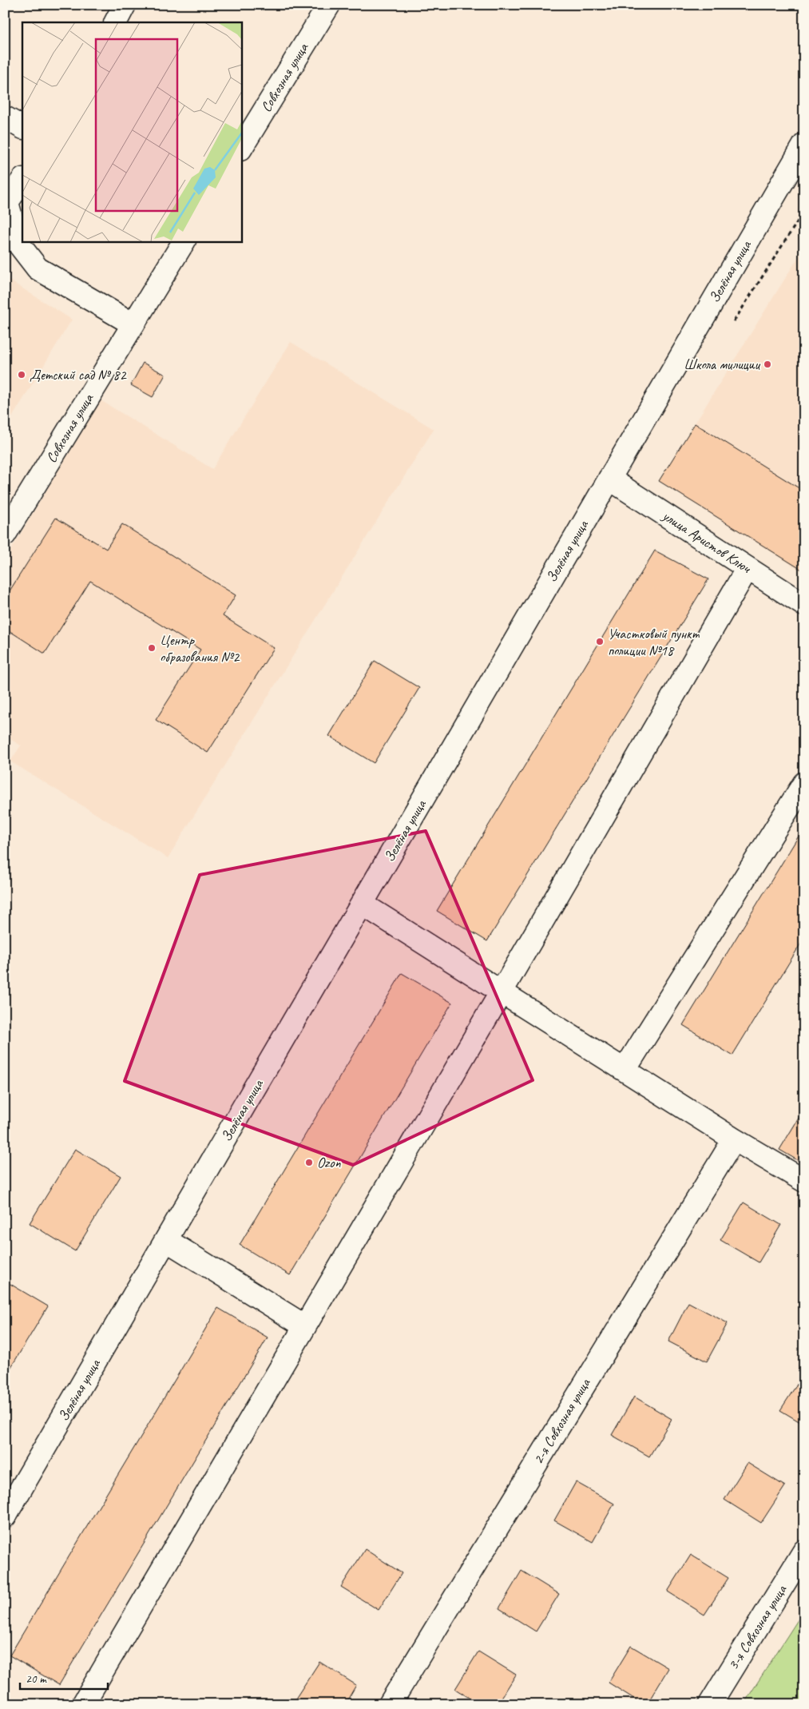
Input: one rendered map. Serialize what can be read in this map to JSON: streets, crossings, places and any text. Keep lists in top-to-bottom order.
{
  "streets": {
    "street": [
      "Совхозная улица",
      "Зелёная улица",
      "улица Аристов Ключ",
      "2-я Совхозная улица",
      "3-я Совхозная улица"
    ]
  },
  "crossings": [
    ["Зелёная улица", "улица Аристов Ключ"]
  ],
  "places": [
    "Школа милиции",
    "Детский сад № 82",
    "Участковый пункт полиции №18",
    "Центр образования №2",
    "Ozon"
  ],
  "scale_bar": "20 m"
}
